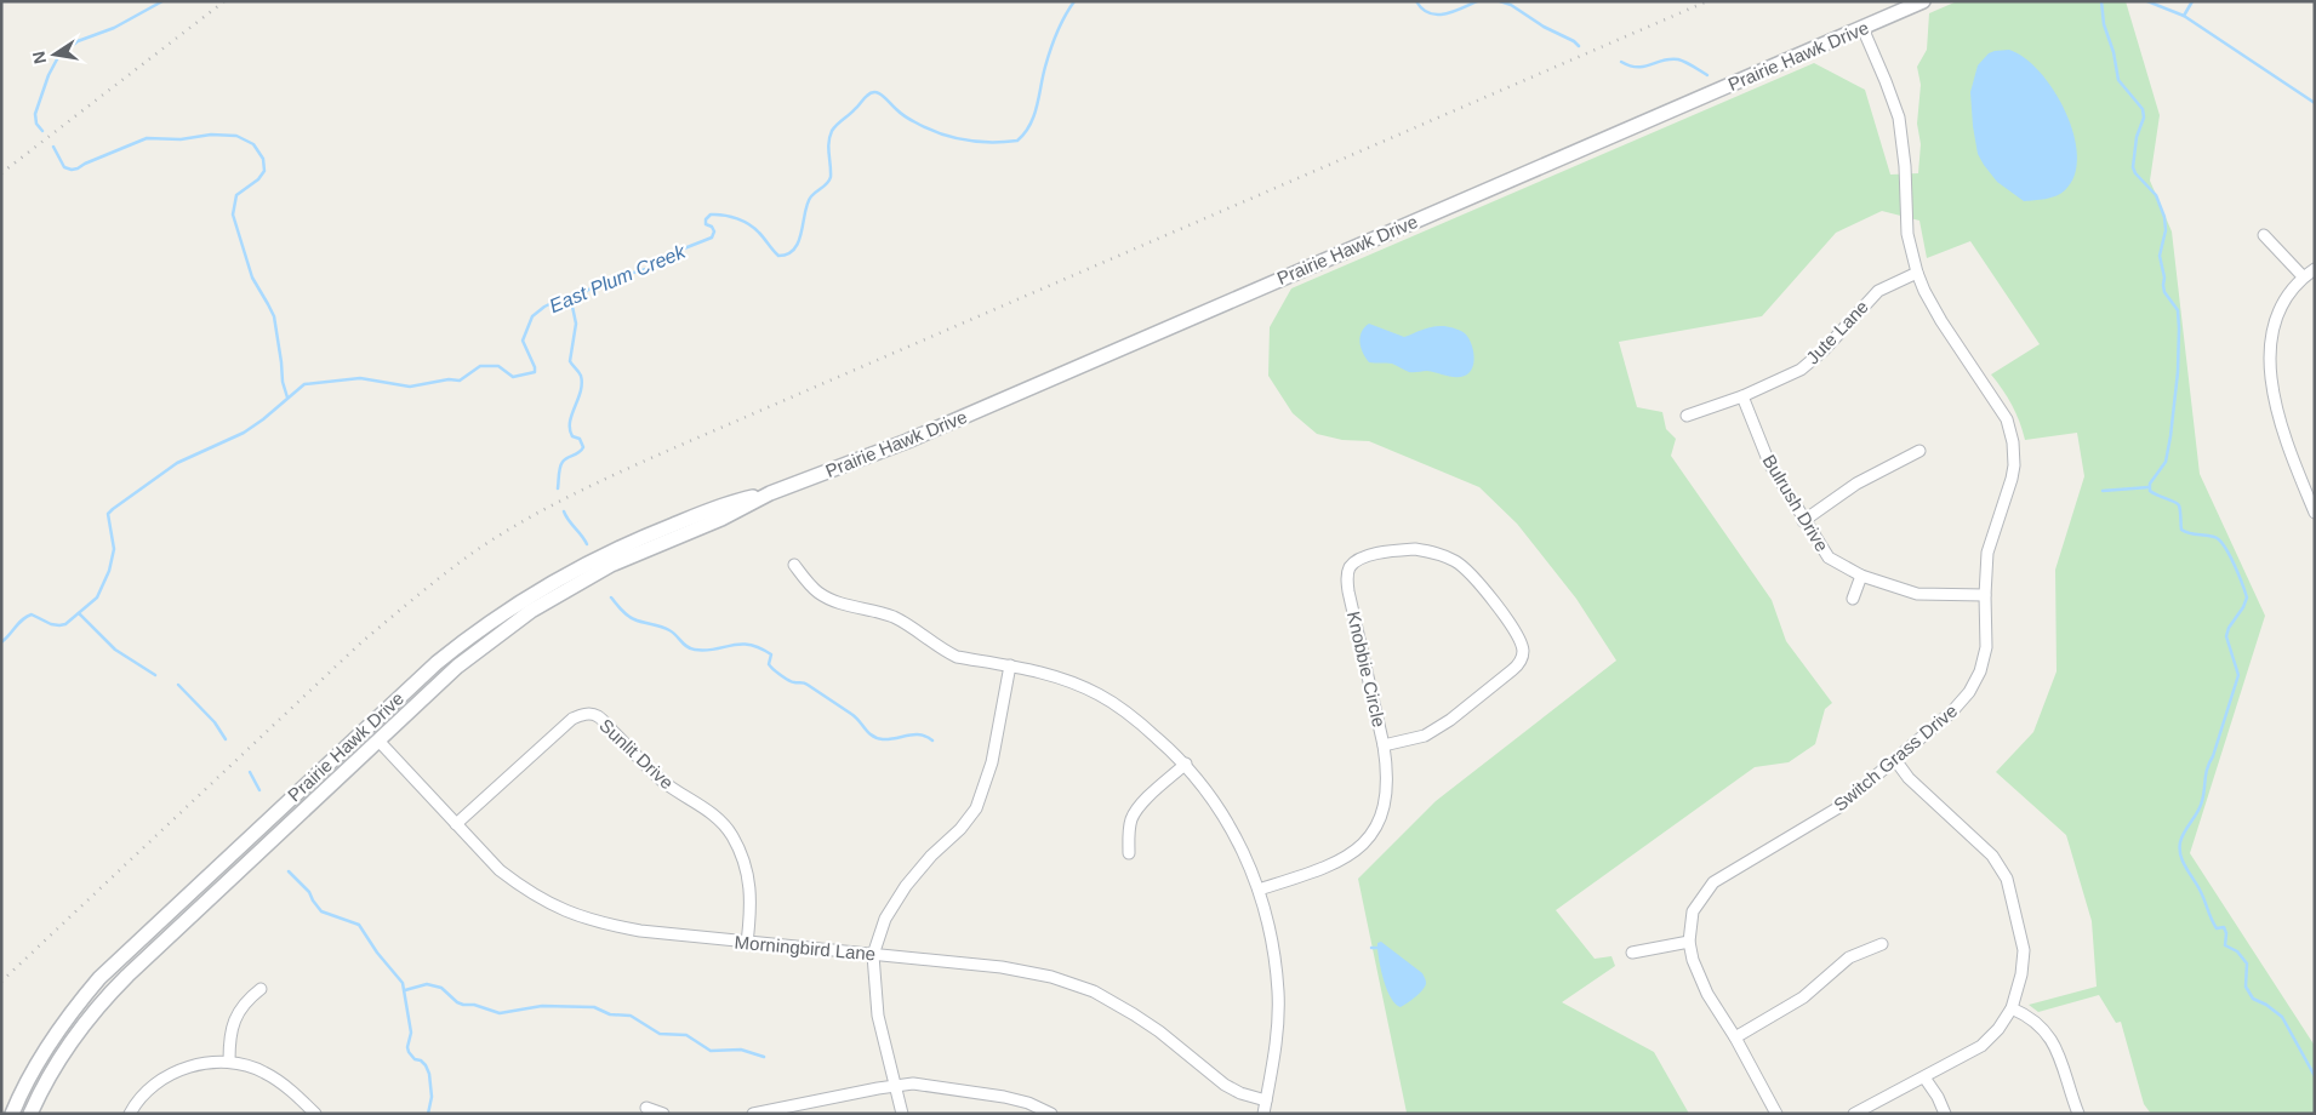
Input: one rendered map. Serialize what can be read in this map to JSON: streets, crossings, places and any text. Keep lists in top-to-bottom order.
{
  "streets": {
    "street": [
      "Prairie Hawk Drive",
      "Jute Lane",
      "Bulrush Drive",
      "Knobbie Circle",
      "Sunlit Drive",
      "Switch Grass Drive",
      "Morningbird Lane"
    ]
  },
  "crossings": [
    ["Prairie Hawk Drive", "Switch Grass Drive"],
    ["Prairie Hawk Drive", "Morningbird Lane"],
    ["Jute Lane", "Bulrush Drive"],
    ["Jute Lane", "Switch Grass Drive"],
    ["Bulrush Drive", "Switch Grass Drive"],
    ["Sunlit Drive", "Morningbird Lane"]
  ],
  "water": ["East Plum Creek"],
  "north": "left"
}
